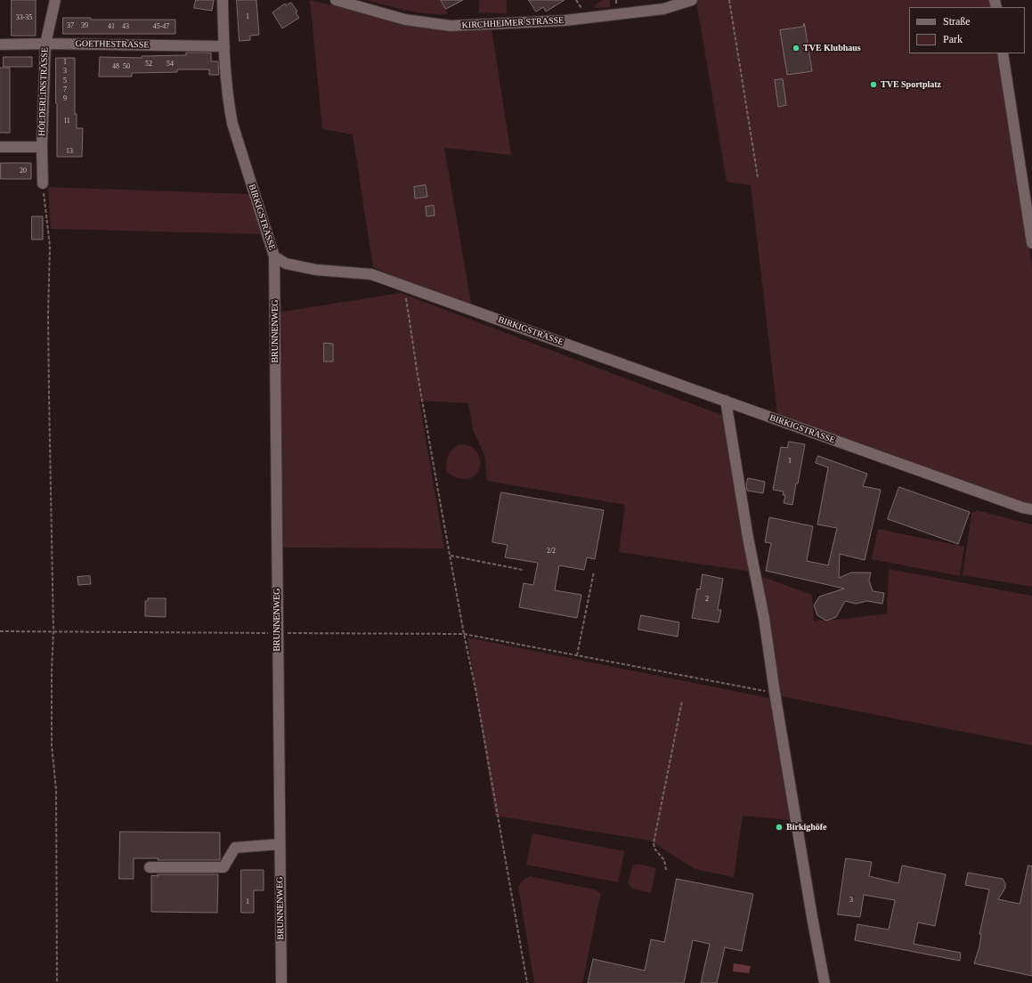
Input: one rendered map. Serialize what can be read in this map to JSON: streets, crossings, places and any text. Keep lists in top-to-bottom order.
{
  "streets": {
    "street": [
      "KIRCHHEIMER STRASSE",
      "GOETHESTRASSE",
      "HÖLDERLINSTRASSE",
      "BIRKIGSTRASSE",
      "BRUNNENWEG"
    ]
  },
  "crossings": [
    ["GOETHESTRASSE", "HÖLDERLINSTRASSE"],
    ["GOETHESTRASSE", "BIRKIGSTRASSE"],
    ["BIRKIGSTRASSE", "BRUNNENWEG"]
  ],
  "places": ["TVE Klubhaus", "TVE Sportplatz", "Birkighöfe"],
  "house_numbers": [
    "1",
    "33-35",
    "37",
    "39",
    "41",
    "43",
    "45-47",
    "1",
    "52",
    "54",
    "48",
    "50",
    "3",
    "5",
    "7",
    "9",
    "11",
    "13",
    "20",
    "1",
    "2/2",
    "2",
    "3",
    "1"
  ],
  "legend": ["Straße", "Park"]
}
